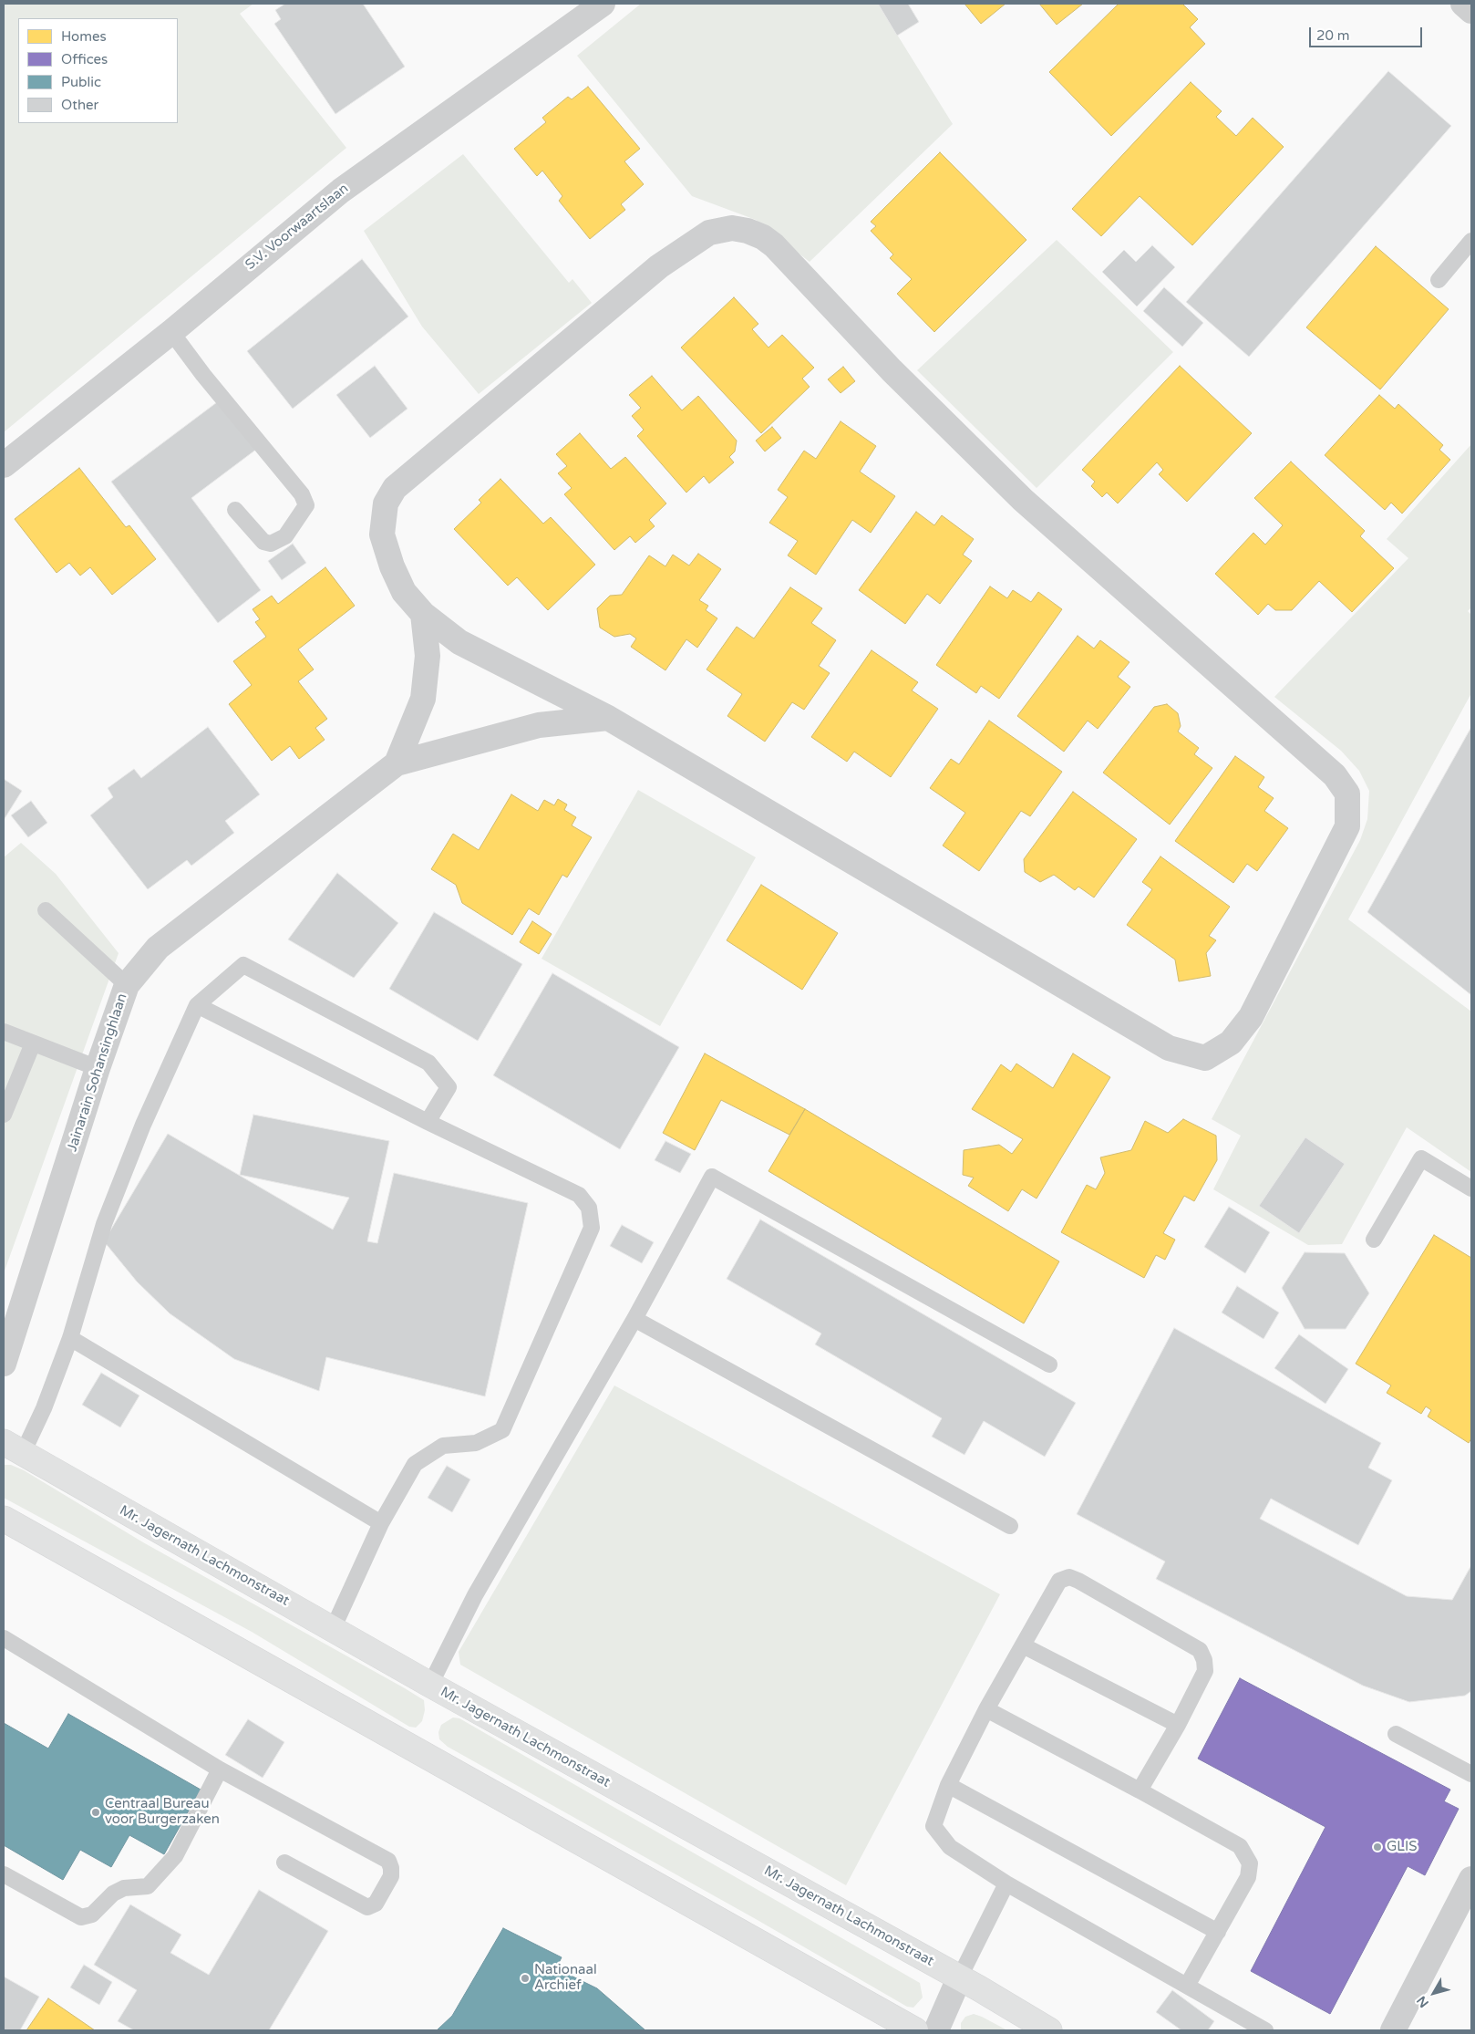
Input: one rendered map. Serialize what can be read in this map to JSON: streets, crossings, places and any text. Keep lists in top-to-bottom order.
{
  "streets": {
    "main road": ["Mr. Jagernath Lachmonstraat"],
    "street": ["S.V. Voorwaartslaan", "Jainarain Sohansinghlaan"]
  },
  "places": ["Centraal Bureau voor Burgerzaken", "GLIS", "Nationaal Archief"],
  "legend": [
    "Homes",
    "Offices",
    "Public",
    "Other"
  ],
  "scale_bar": "20 m",
  "north": "bottom left"
}
